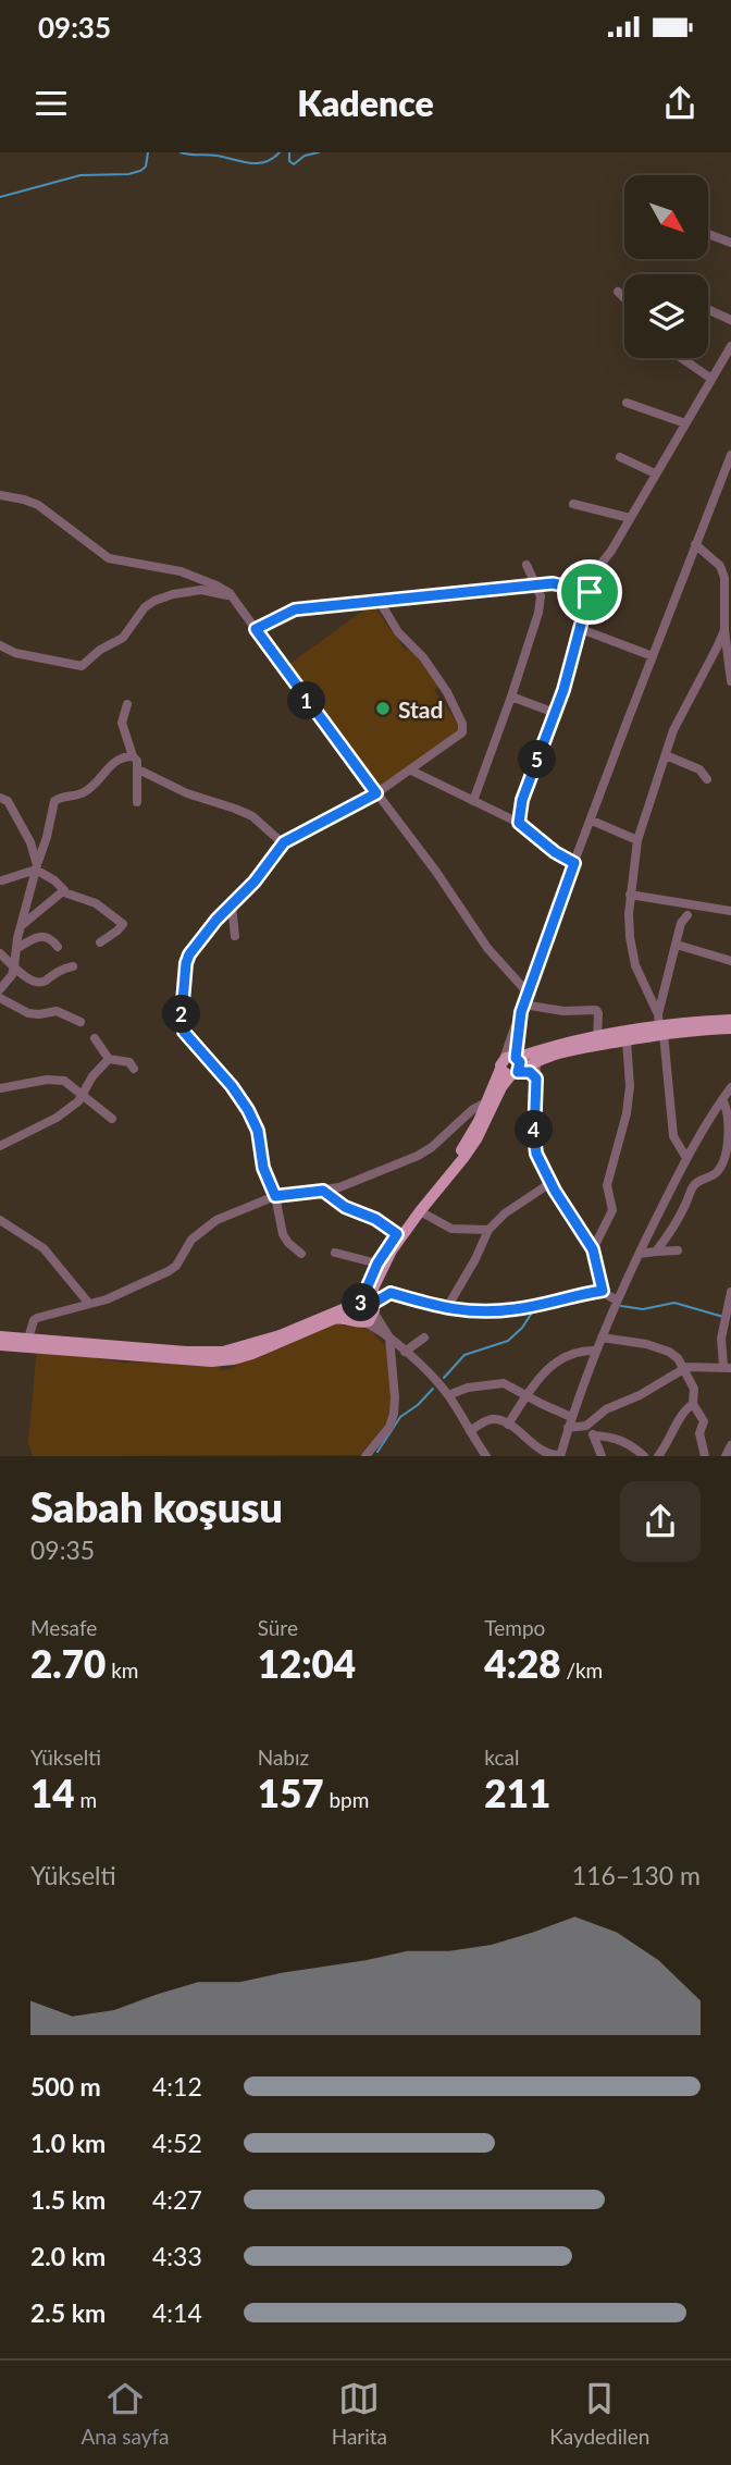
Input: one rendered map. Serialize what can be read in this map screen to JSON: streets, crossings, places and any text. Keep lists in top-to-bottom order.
{
  "places": ["Stad"],
  "north": "bottom right",
  "page": {
    "status": "09:35",
    "header": "Kadence",
    "pins": [
      "1",
      "5",
      "2",
      "4",
      "3"
    ],
    "heading": ["Sabah koşusu", "09:35"],
    "stats": [
      ["Mesafe", "2.70 km"],
      ["Süre", "12:04"],
      ["Tempo", "4:28 /km"],
      ["Yükselti", "14 m"],
      ["Nabız", "157 bpm"],
      ["kcal", "211"]
    ],
    "chart": ["Yükselti", "116–130 m"],
    "list": [
      {
        "name": "500 m",
        "note": "4:12"
      },
      {
        "name": "1.0 km",
        "note": "4:52"
      },
      {
        "name": "1.5 km",
        "note": "4:27"
      },
      {
        "name": "2.0 km",
        "note": "4:33"
      },
      {
        "name": "2.5 km",
        "note": "4:14"
      }
    ],
    "tabs": ["Ana sayfa", "Harita", "Kaydedilen"]
  }
}
